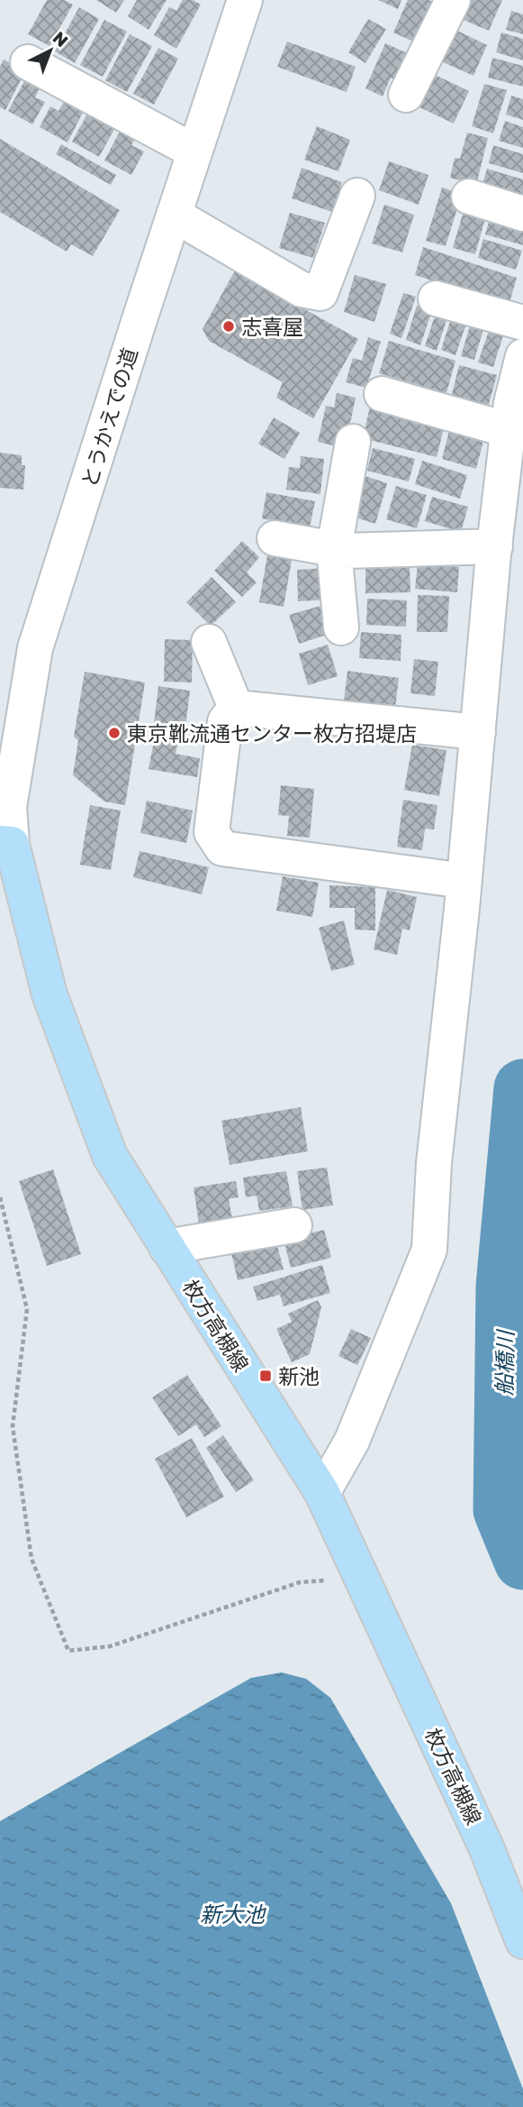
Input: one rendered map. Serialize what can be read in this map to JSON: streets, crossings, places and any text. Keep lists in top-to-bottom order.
{
  "streets": {
    "main road": ["枚方高槻線"],
    "street": ["とうかえでの道"]
  },
  "crossings": [
    ["とうかえでの道", "枚方高槻線"]
  ],
  "water": ["船橋川", "新大池"],
  "places": {
    "other": ["志喜屋", "東京靴流通センター枚方招堤店"],
    "transit": ["新池"]
  },
  "north": "top right"
}
